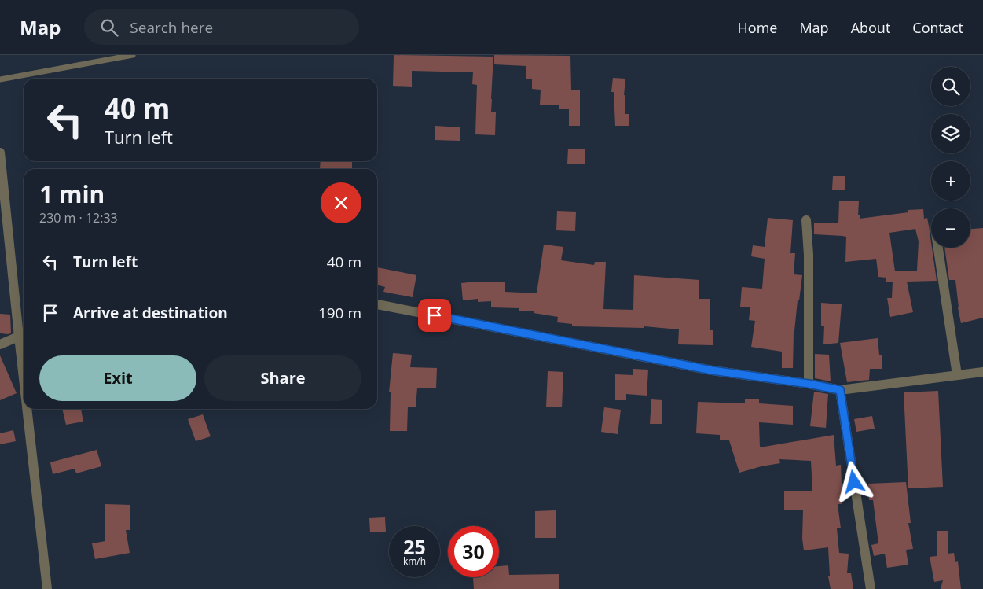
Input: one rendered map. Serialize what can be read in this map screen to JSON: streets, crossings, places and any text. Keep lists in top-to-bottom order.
{
  "page": {
    "header": "Map",
    "search": "Search here",
    "nav": [
      "Home",
      "Map",
      "About",
      "Contact"
    ],
    "map_buttons": ["+", "−"],
    "turn": ["40 m", "Turn left"],
    "heading": ["1 min", "230 m · 12:33"],
    "list": [
      {
        "name": "Turn left",
        "value": "40 m"
      },
      {
        "name": "Arrive at destination",
        "value": "190 m"
      }
    ],
    "buttons": ["Exit", "Share"],
    "speed": "25 km/h",
    "limit": "30"
  }
}
